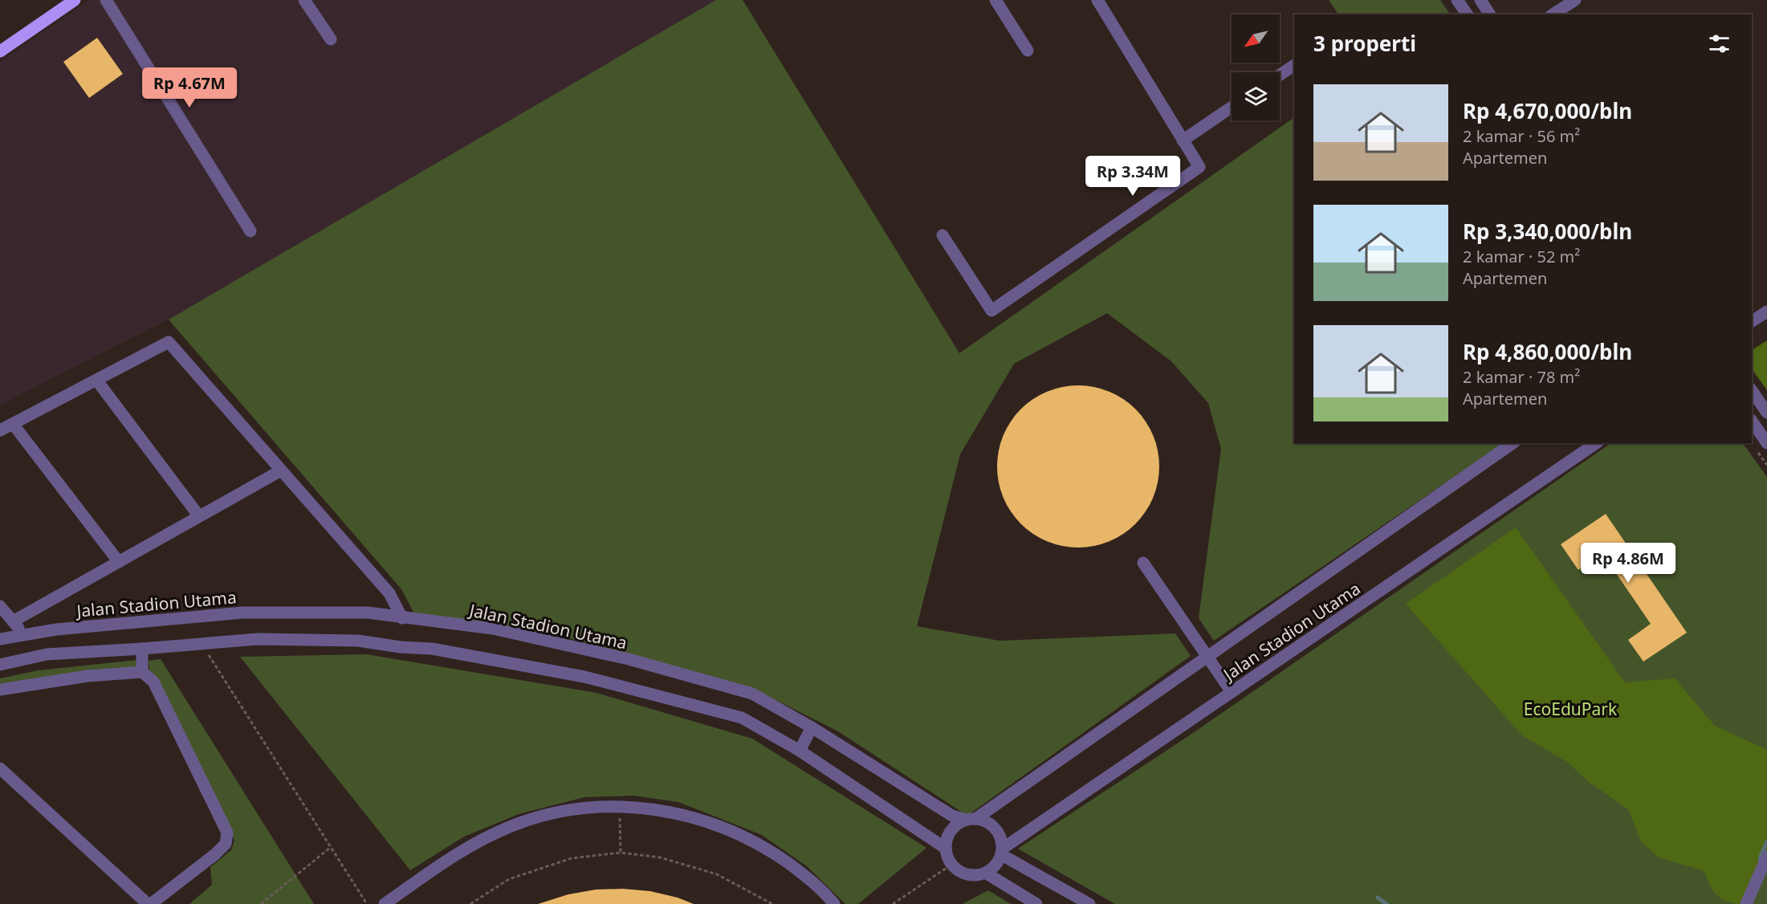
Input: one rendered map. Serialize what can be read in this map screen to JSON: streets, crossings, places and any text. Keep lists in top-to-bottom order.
{
  "streets": {
    "street": ["Jalan Stadion Utama"]
  },
  "parks": ["EcoEduPark"],
  "north": "bottom left",
  "page": {
    "heading": "3 properti",
    "price": ["Rp 4.67M", "Rp 3.34M", "Rp 4.86M"],
    "list": [
      {
        "name": "Rp 4,670,000/bln",
        "note": "2 kamar · 56 m² · Apartemen"
      },
      {
        "name": "Rp 3,340,000/bln",
        "note": "2 kamar · 52 m² · Apartemen"
      },
      {
        "name": "Rp 4,860,000/bln",
        "note": "2 kamar · 78 m² · Apartemen"
      }
    ]
  }
}
